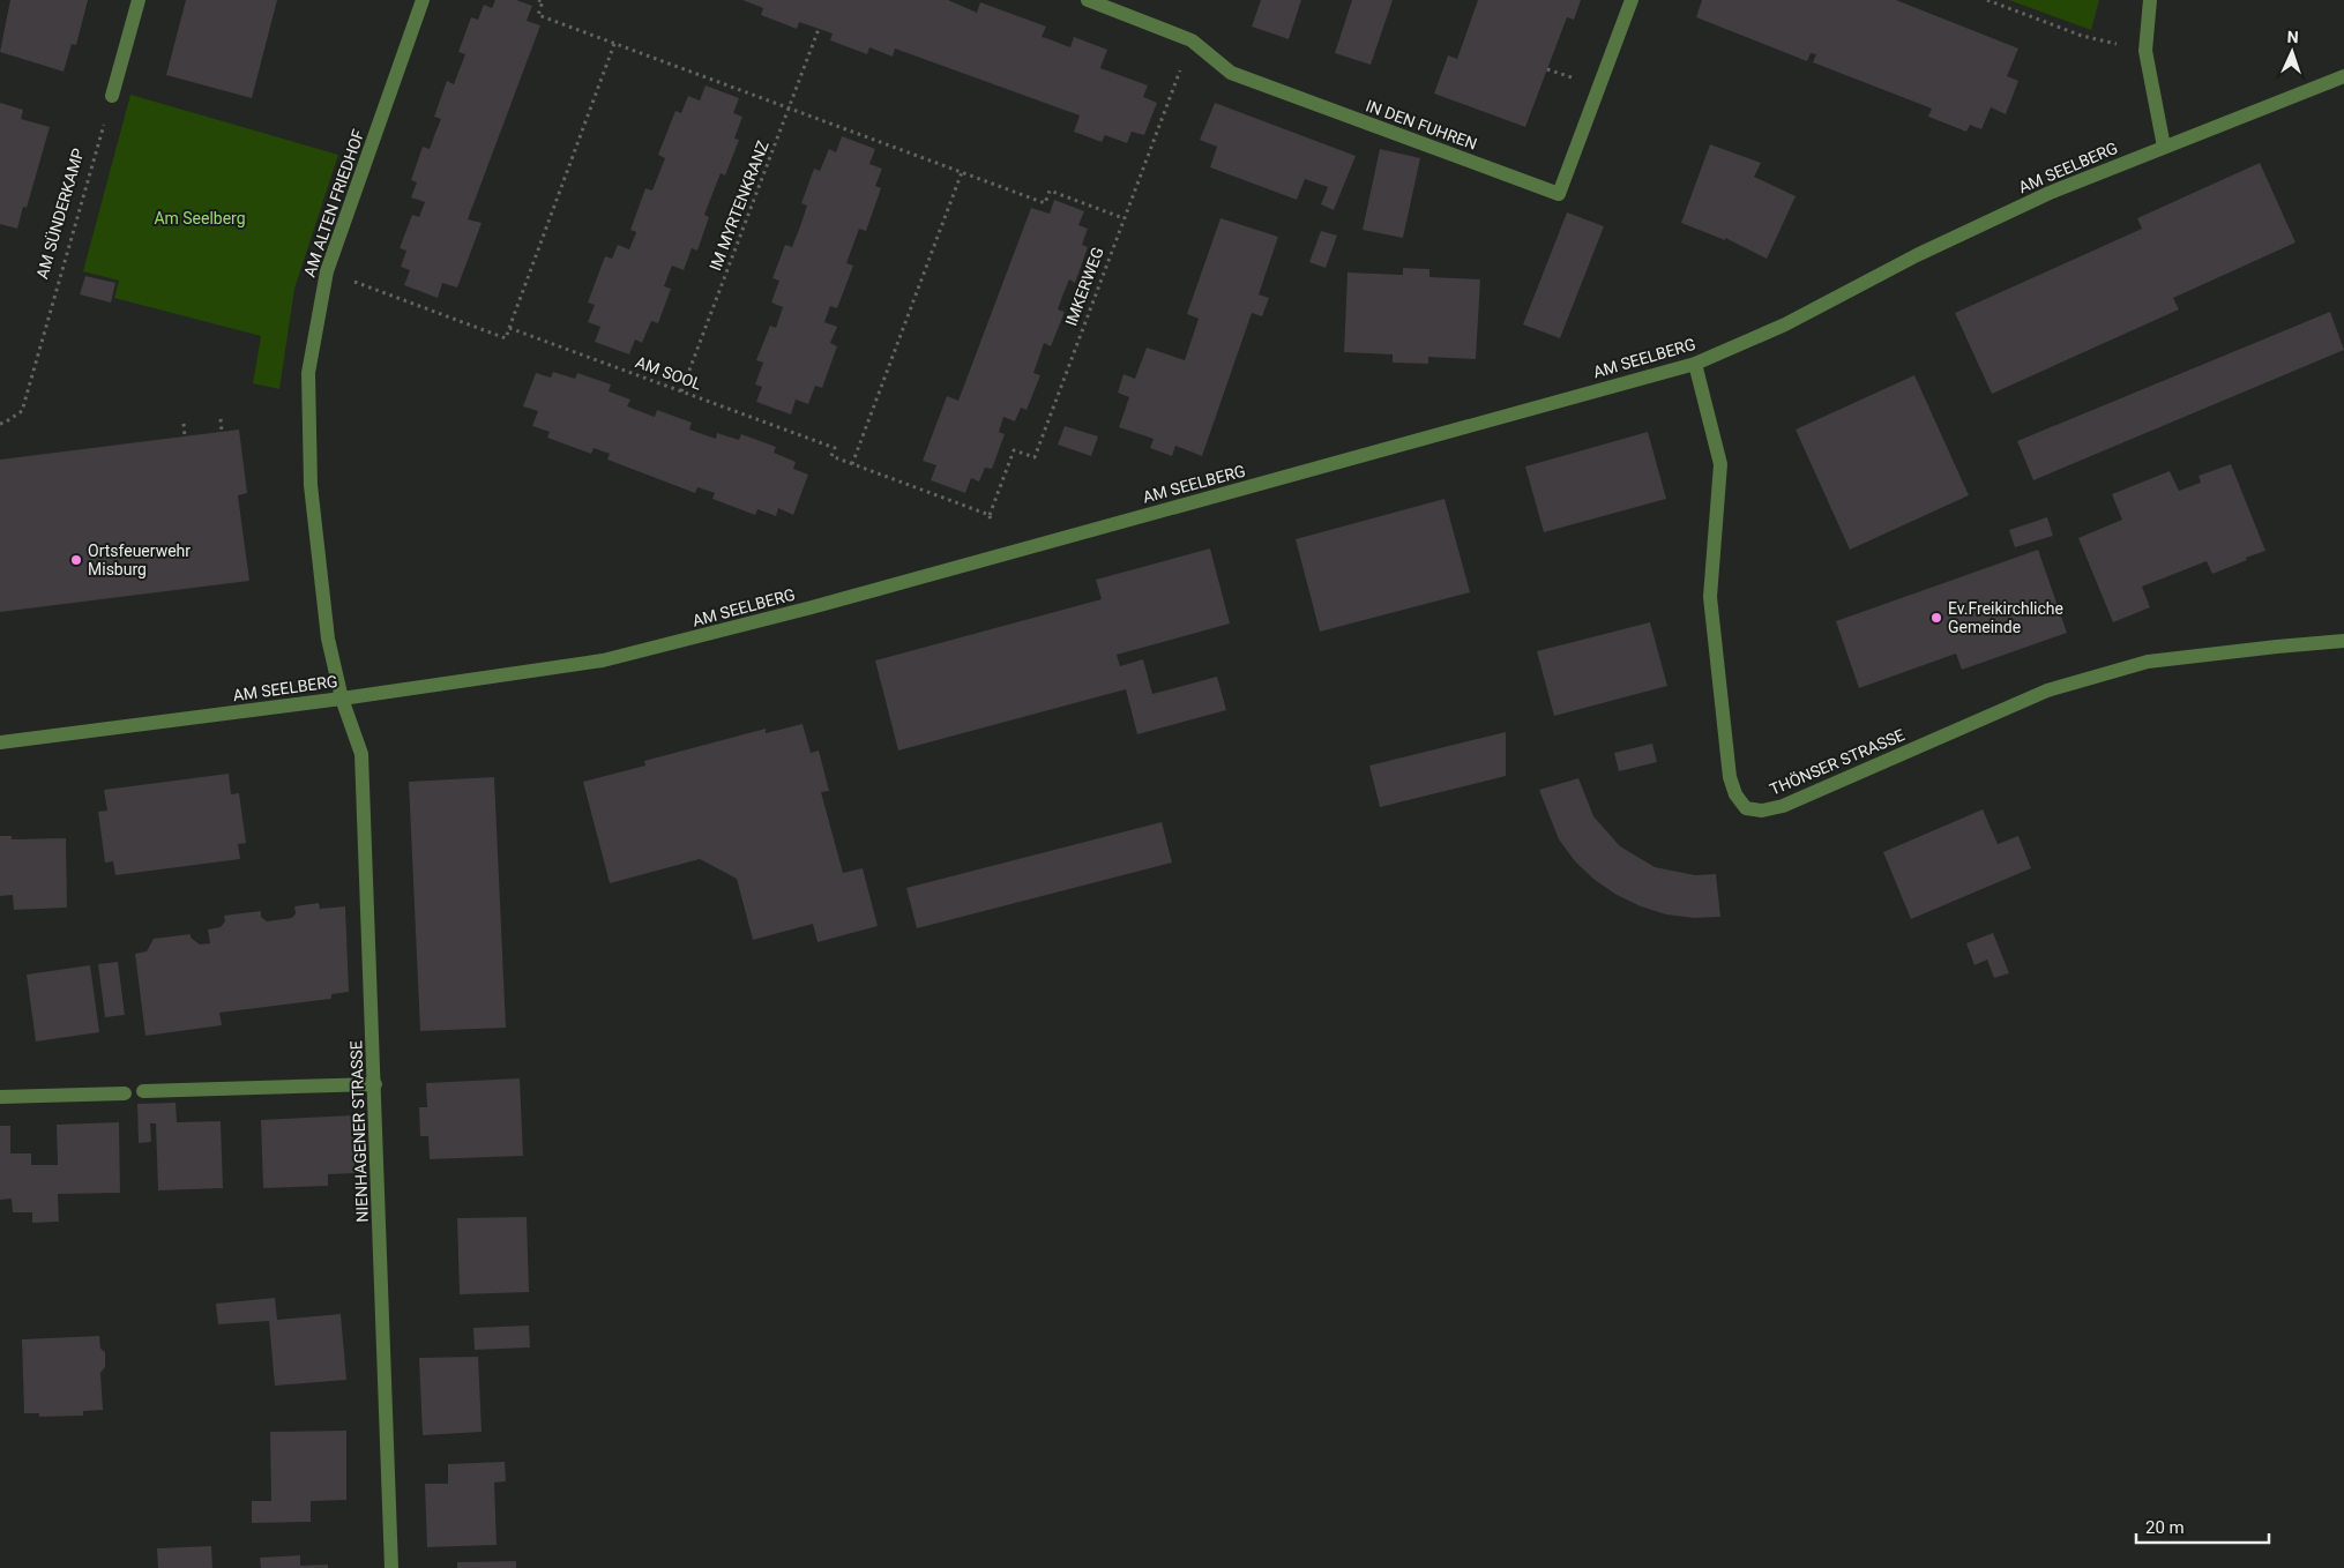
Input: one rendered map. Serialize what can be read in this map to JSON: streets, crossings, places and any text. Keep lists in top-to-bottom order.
{
  "streets": {
    "street": [
      "IN DEN FUHREN",
      "AM SEELBERG",
      "AM ALTEN FRIEDHOF",
      "THÖNSER STRASSE",
      "NIENHAGENER STRASSE"
    ],
    "path": [
      "IM MYRTENKRANZ",
      "AM SÜNDERKAMP",
      "IMKERWEG",
      "AM SOOL"
    ]
  },
  "crossings": [
    ["IN DEN FUHREN", "IMKERWEG"],
    ["AM SEELBERG", "AM ALTEN FRIEDHOF"],
    ["AM SEELBERG", "THÖNSER STRASSE"],
    ["AM SEELBERG", "NIENHAGENER STRASSE"],
    ["AM ALTEN FRIEDHOF", "NIENHAGENER STRASSE"],
    ["IM MYRTENKRANZ", "AM SOOL"],
    ["IMKERWEG", "AM SOOL"]
  ],
  "parks": ["Am Seelberg"],
  "places": ["Ortsfeuerwehr Misburg", "Ev.Freikirchliche Gemeinde"],
  "scale_bar": "20 m",
  "north": "top"
}
